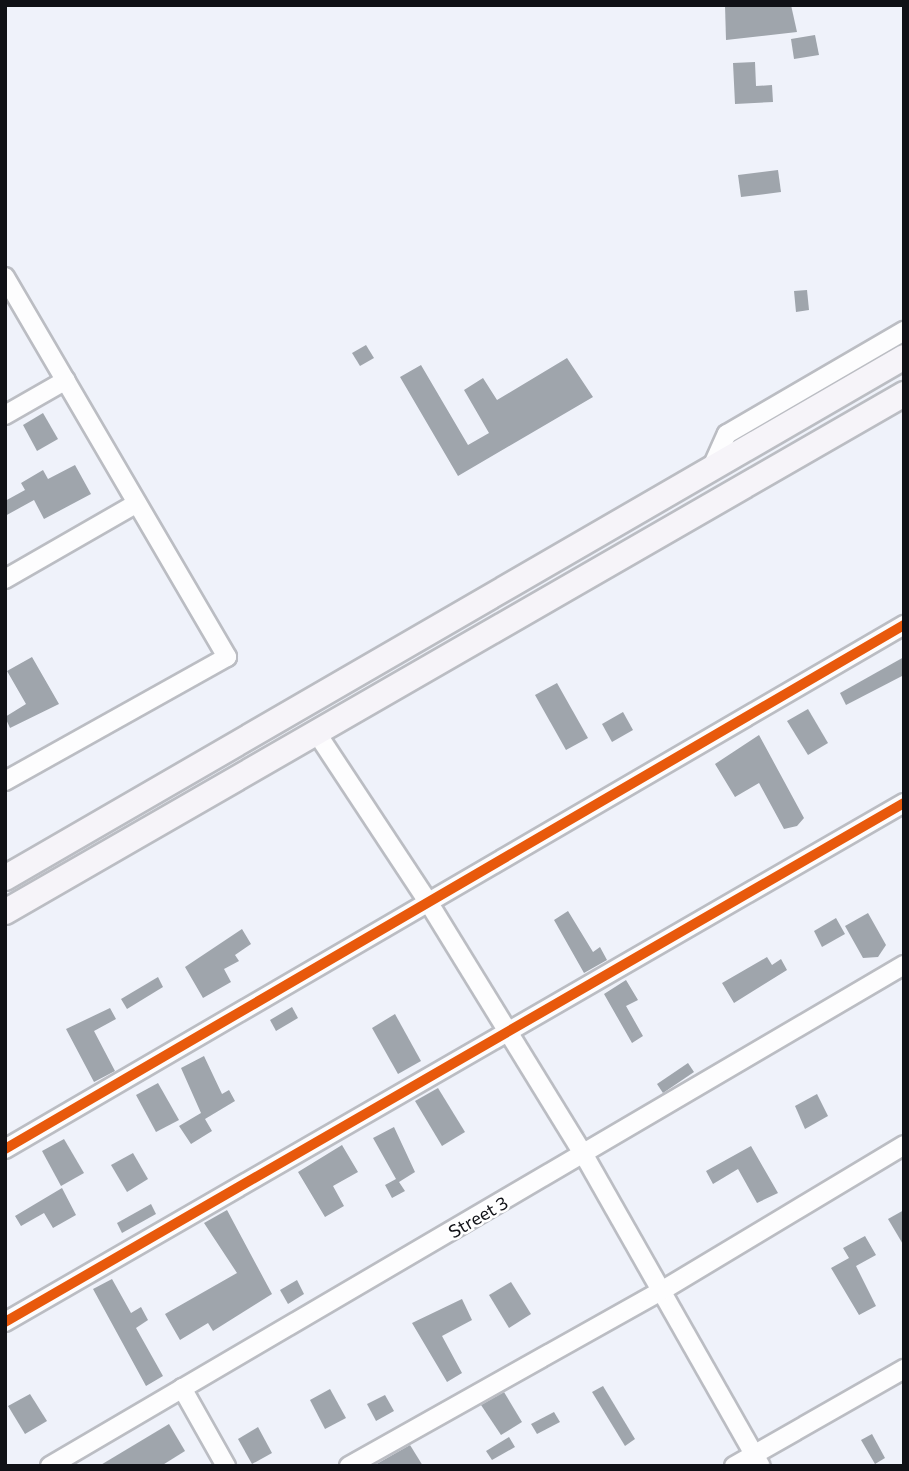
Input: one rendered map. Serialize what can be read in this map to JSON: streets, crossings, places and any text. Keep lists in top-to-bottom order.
{
  "streets": {
    "street": ["Street 3"]
  }
}
